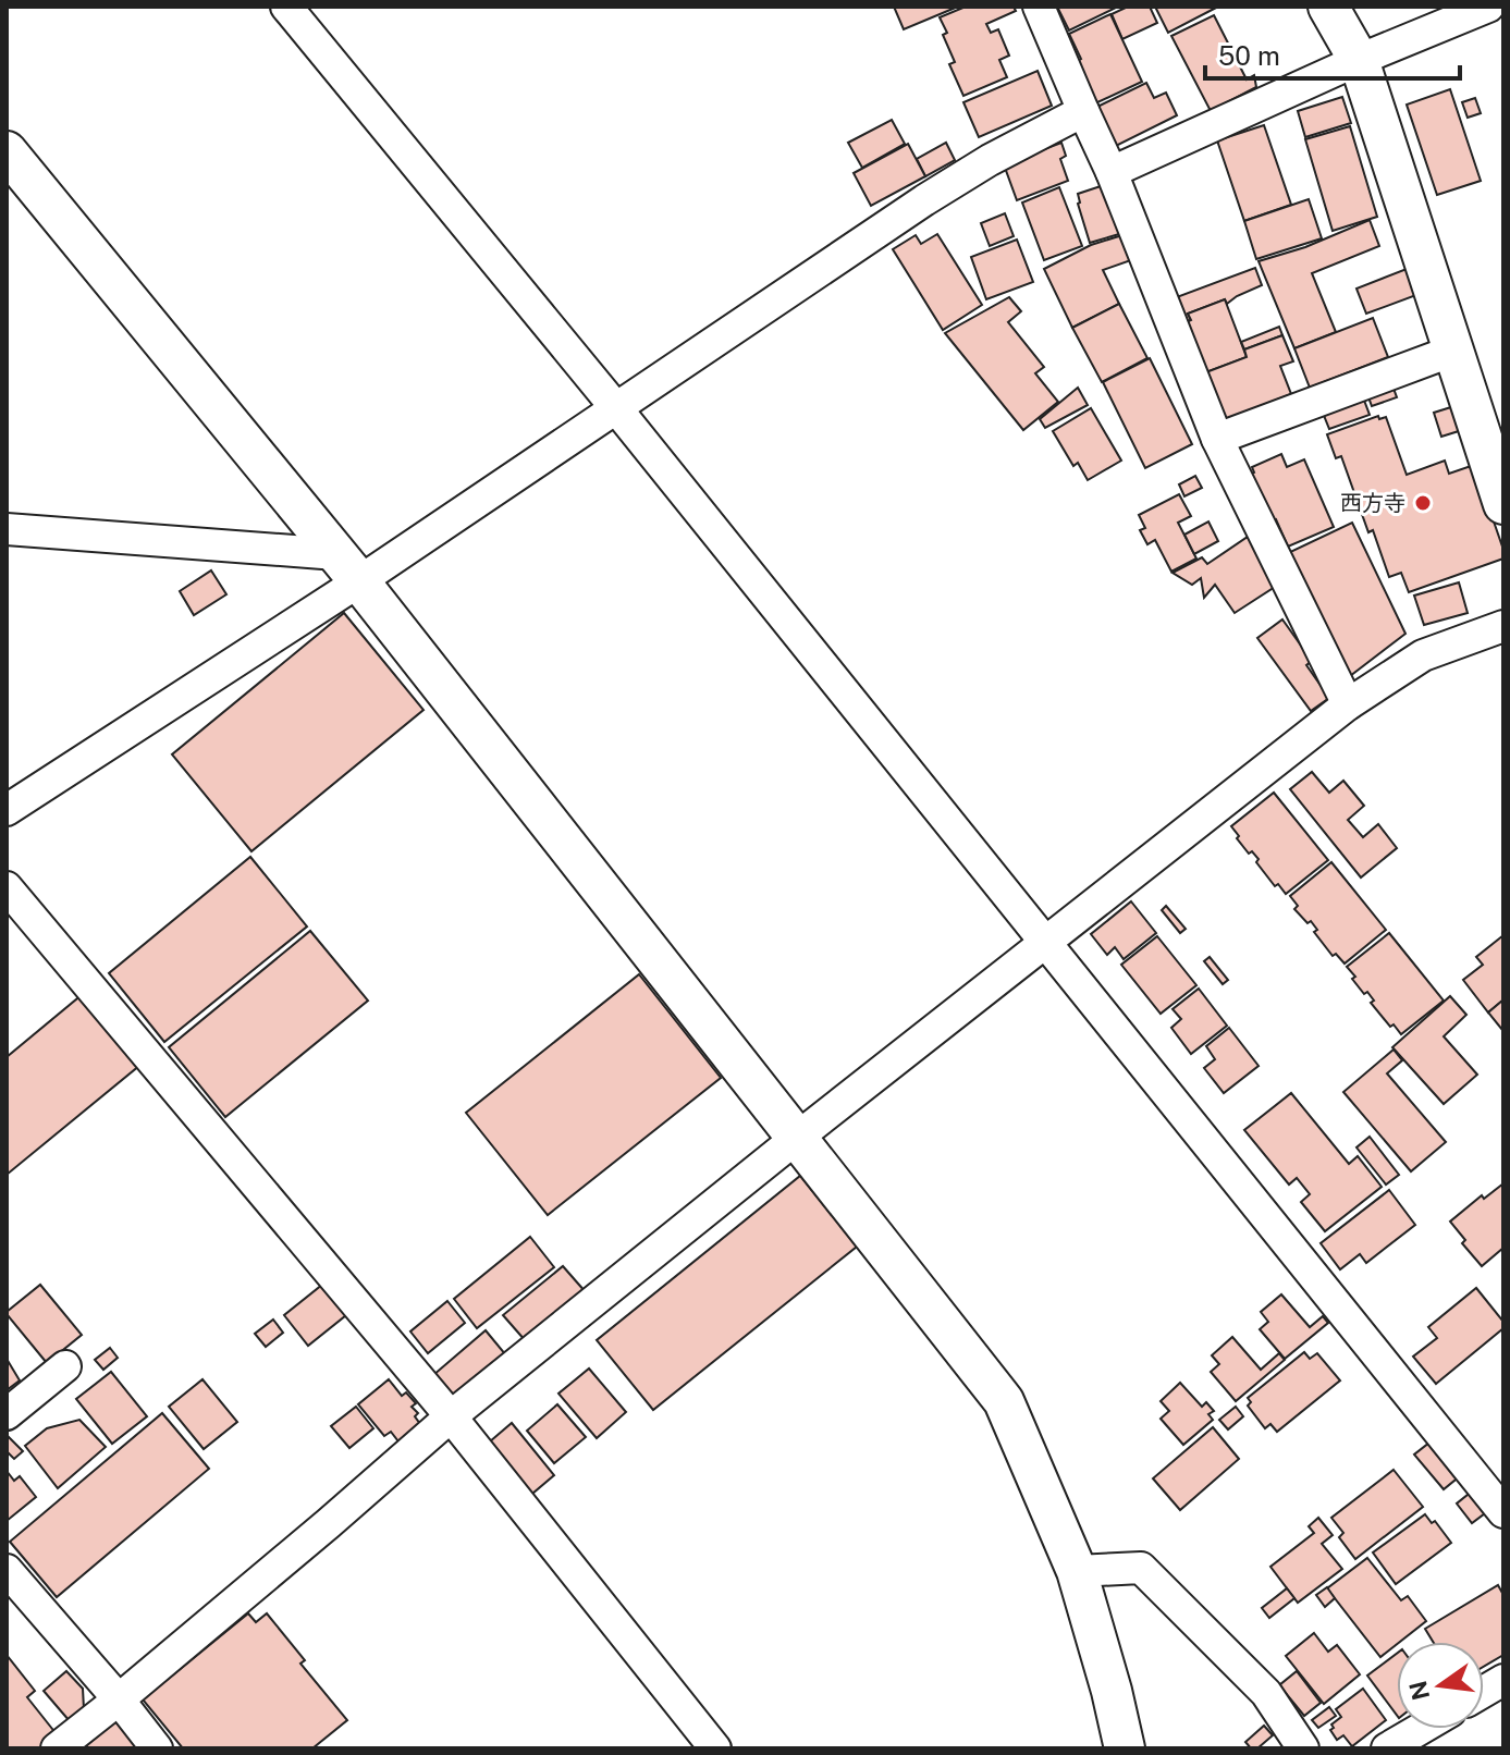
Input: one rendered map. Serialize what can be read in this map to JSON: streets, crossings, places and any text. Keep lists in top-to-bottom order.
{
  "places": ["西方寺"],
  "scale_bar": "50 m",
  "north": "left"
}
